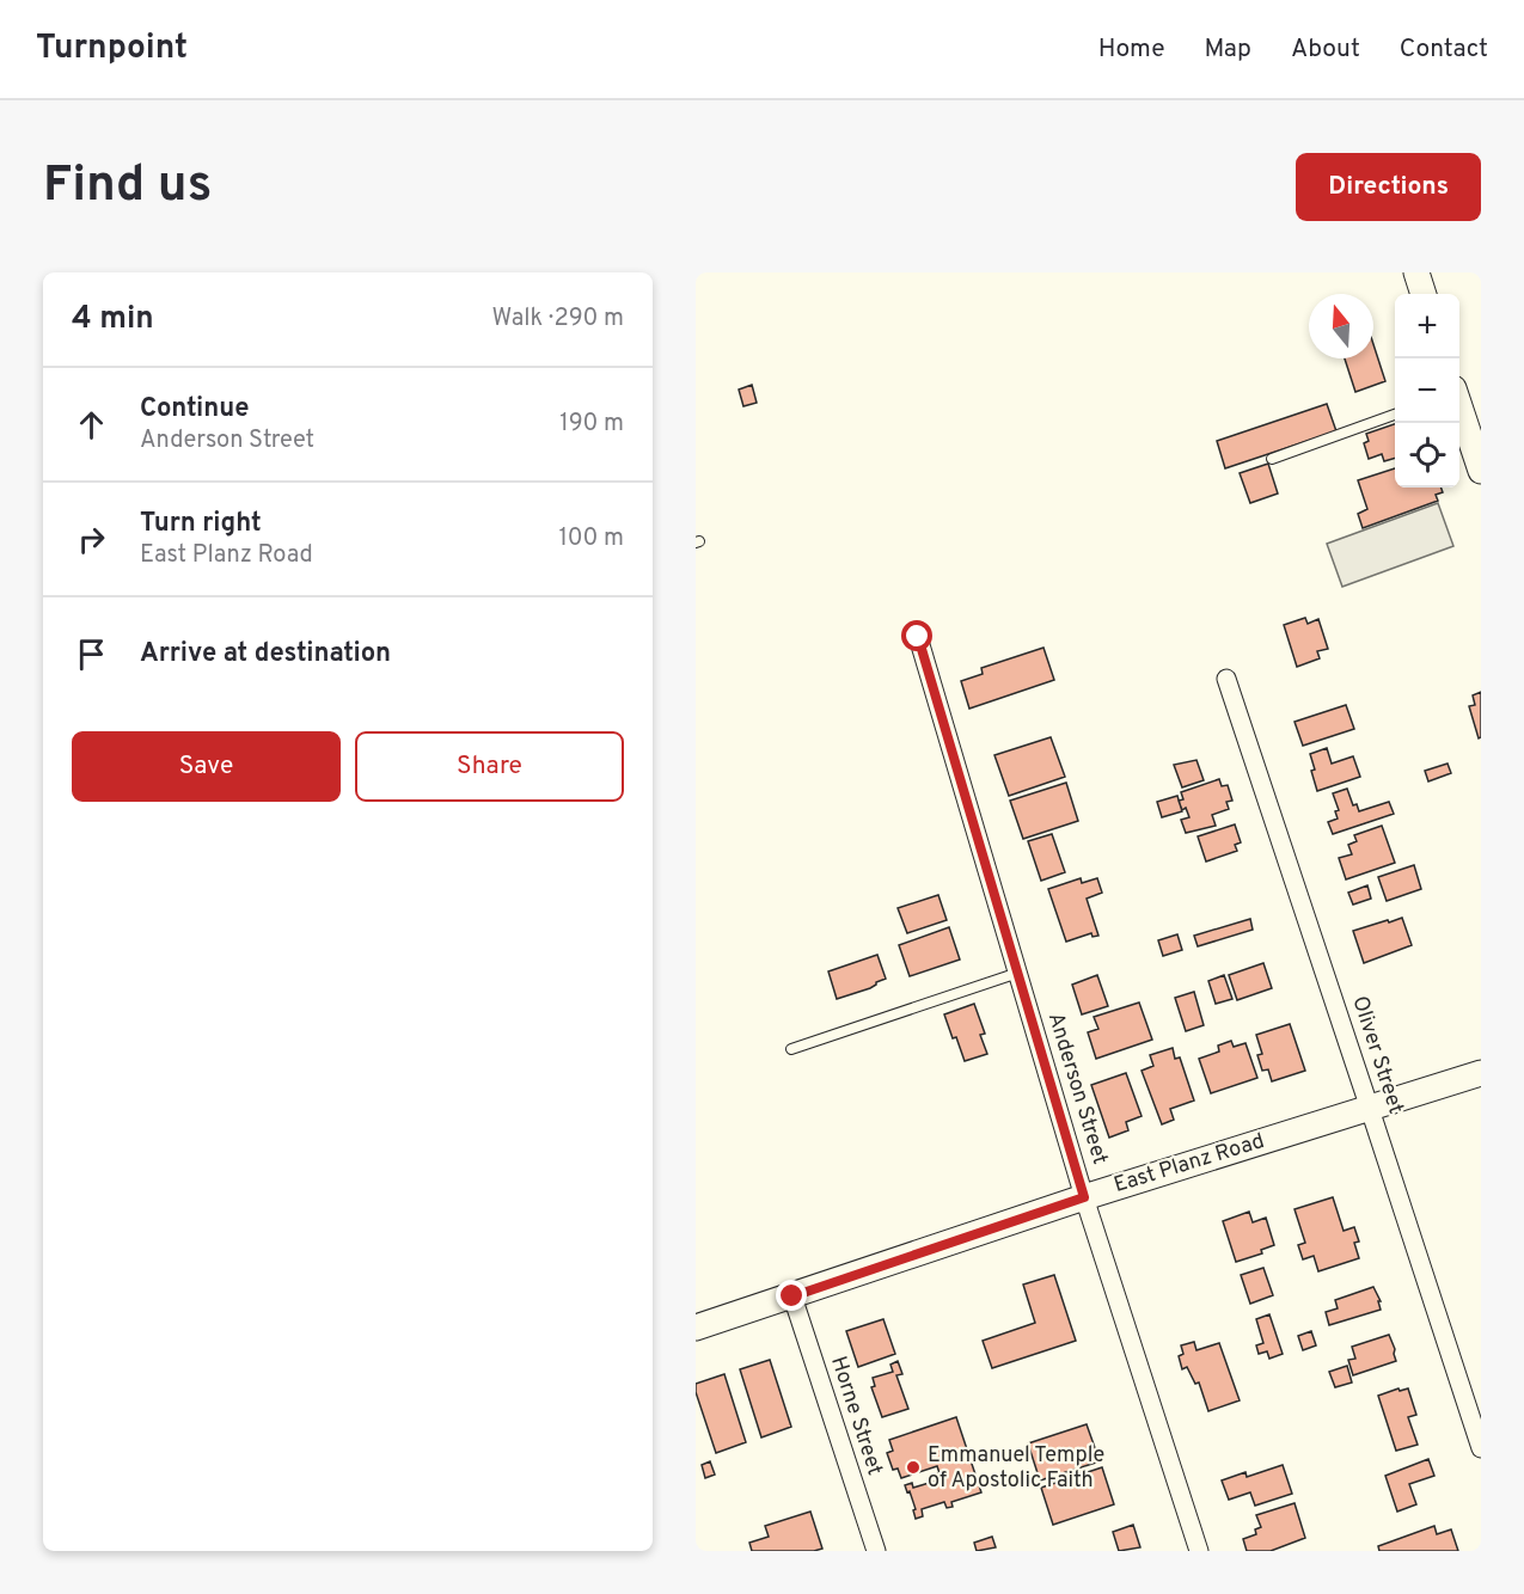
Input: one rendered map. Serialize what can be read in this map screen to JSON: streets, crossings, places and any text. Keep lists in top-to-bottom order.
{
  "streets": {
    "street": [
      "Oliver Street",
      "Anderson Street",
      "East Planz Road",
      "Horne Street"
    ]
  },
  "crossings": [
    ["Oliver Street", "East Planz Road"],
    ["Anderson Street", "East Planz Road"],
    ["East Planz Road", "Horne Street"]
  ],
  "places": ["Emmanuel Temple of Apostolic Faith"],
  "north": "top",
  "page": {
    "header": "Turnpoint",
    "nav": [
      "Home",
      "Map",
      "About",
      "Contact"
    ],
    "buttons": [
      "Directions",
      ["Save", "Share"]
    ],
    "title": "Find us",
    "heading": ["4 min", "Walk · 290 m"],
    "map_buttons": ["+", "−"],
    "list": [
      ["Continue", "Anderson Street", "190 m"],
      ["Turn right", "East Planz Road", "100 m"],
      "Arrive at destination"
    ]
  }
}
